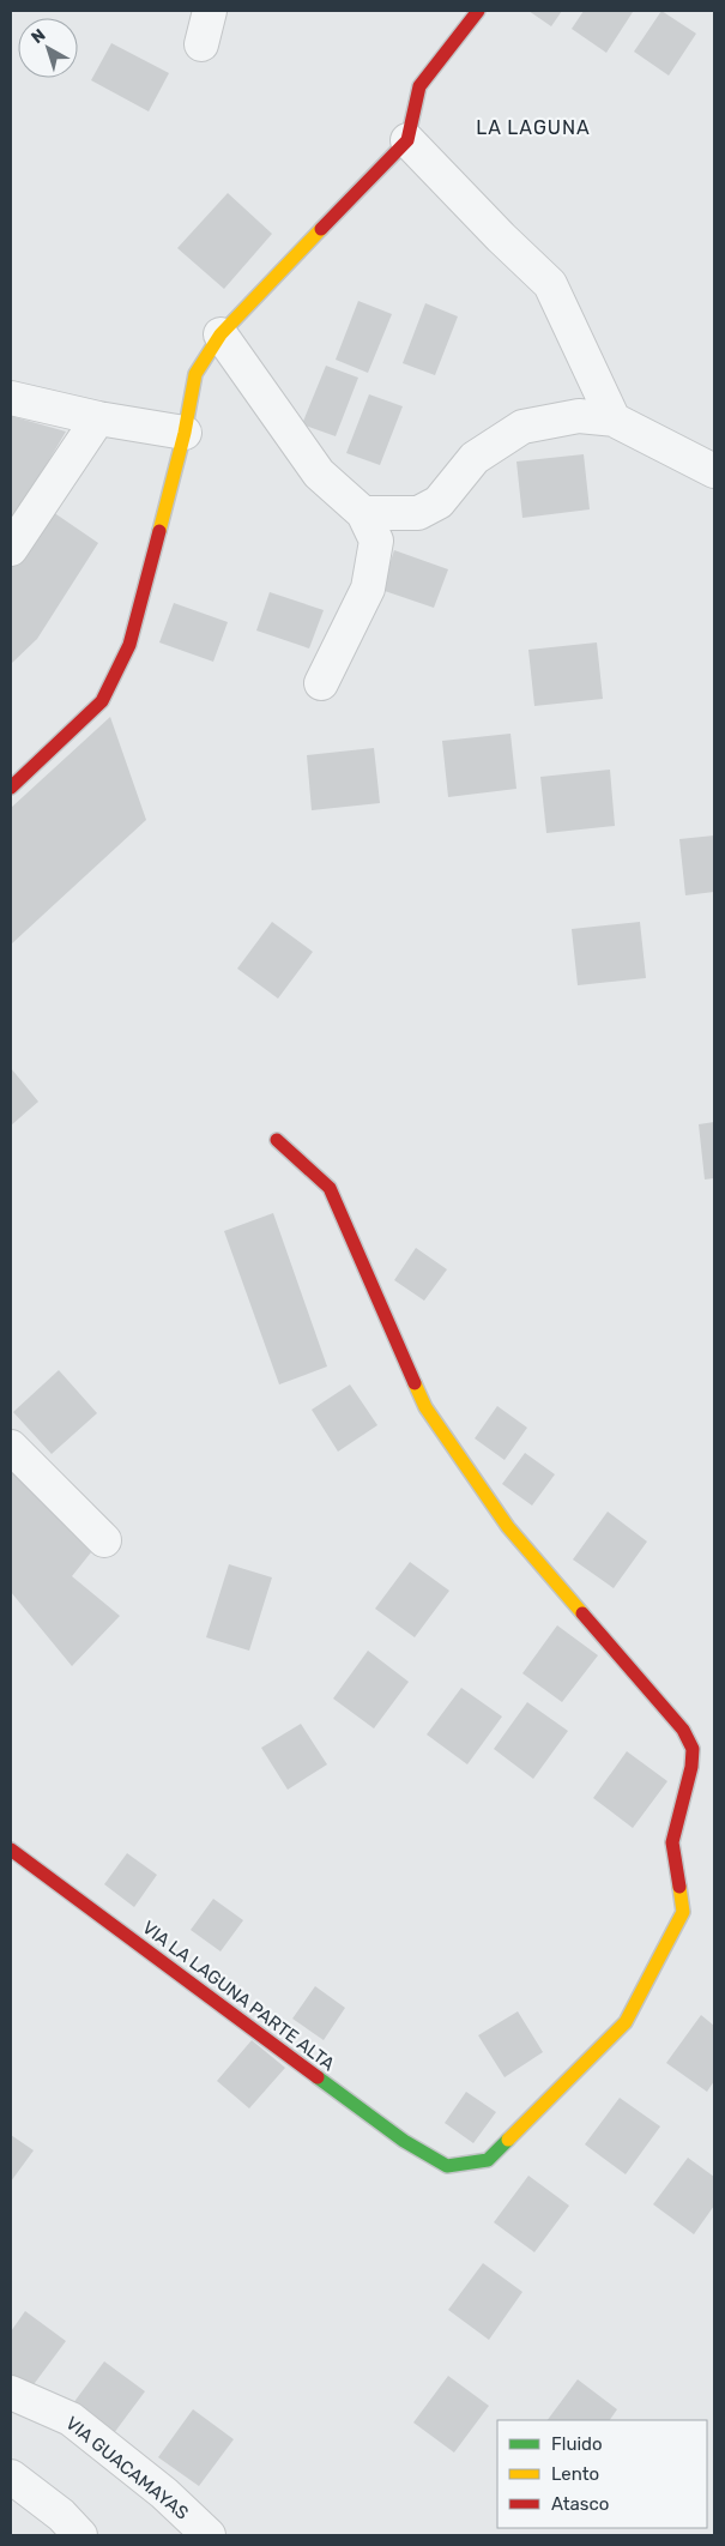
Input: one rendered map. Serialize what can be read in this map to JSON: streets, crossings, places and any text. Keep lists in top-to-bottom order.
{
  "streets": {
    "street": ["VIA LA LAGUNA PARTE ALTA", "VIA GUACAMAYAS"]
  },
  "districts": ["LA LAGUNA"],
  "legend": ["Fluido", "Lento", "Atasco"],
  "north": "top left"
}
